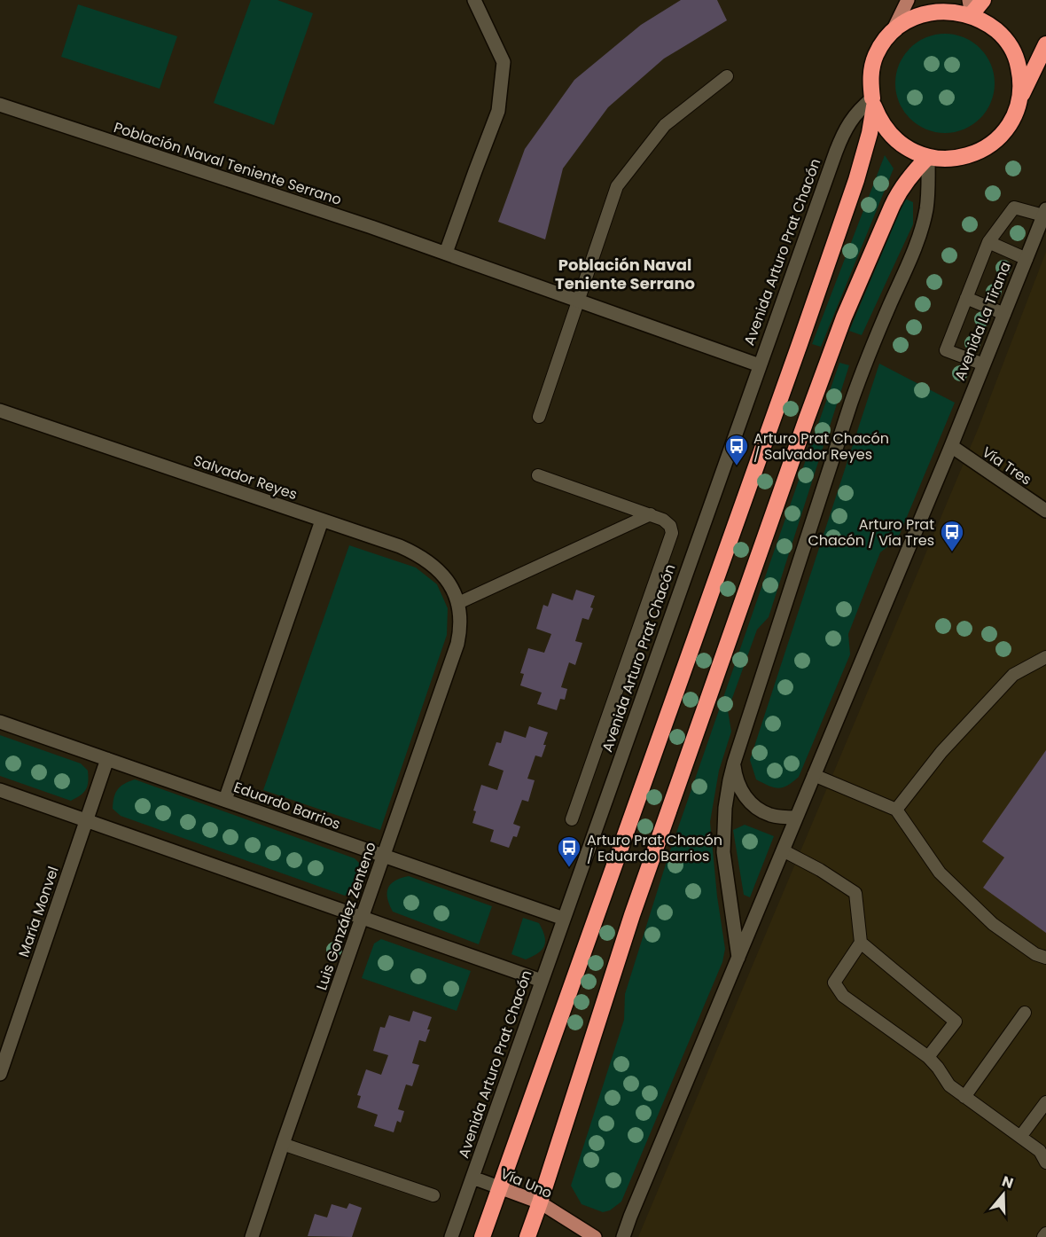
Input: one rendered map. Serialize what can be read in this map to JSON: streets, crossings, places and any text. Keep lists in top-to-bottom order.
{
  "streets": {
    "main road": ["Vía Uno"],
    "street": [
      "Población Naval Teniente Serrano",
      "Avenida Arturo Prat Chacón",
      "Avenida La Tirana",
      "Vía Tres",
      "Salvador Reyes",
      "Eduardo Barrios",
      "María Monvel",
      "Luis González Zenteno"
    ]
  },
  "crossings": [
    ["Población Naval Teniente Serrano", "Avenida Arturo Prat Chacón"],
    ["Avenida Arturo Prat Chacón", "Eduardo Barrios"],
    ["Avenida Arturo Prat Chacón", "Vía Uno"],
    ["Avenida La Tirana", "Vía Tres"],
    ["Salvador Reyes", "Luis González Zenteno"],
    ["Eduardo Barrios", "María Monvel"],
    ["Eduardo Barrios", "Luis González Zenteno"]
  ],
  "districts": ["Población Naval Teniente Serrano"],
  "places": {
    "bus stop": ["Arturo Prat Chacón / Salvador Reyes", "Arturo Prat Chacón / Vía Tres", "Arturo Prat Chacón / Eduardo Barrios"]
  },
  "north": "top"
}
